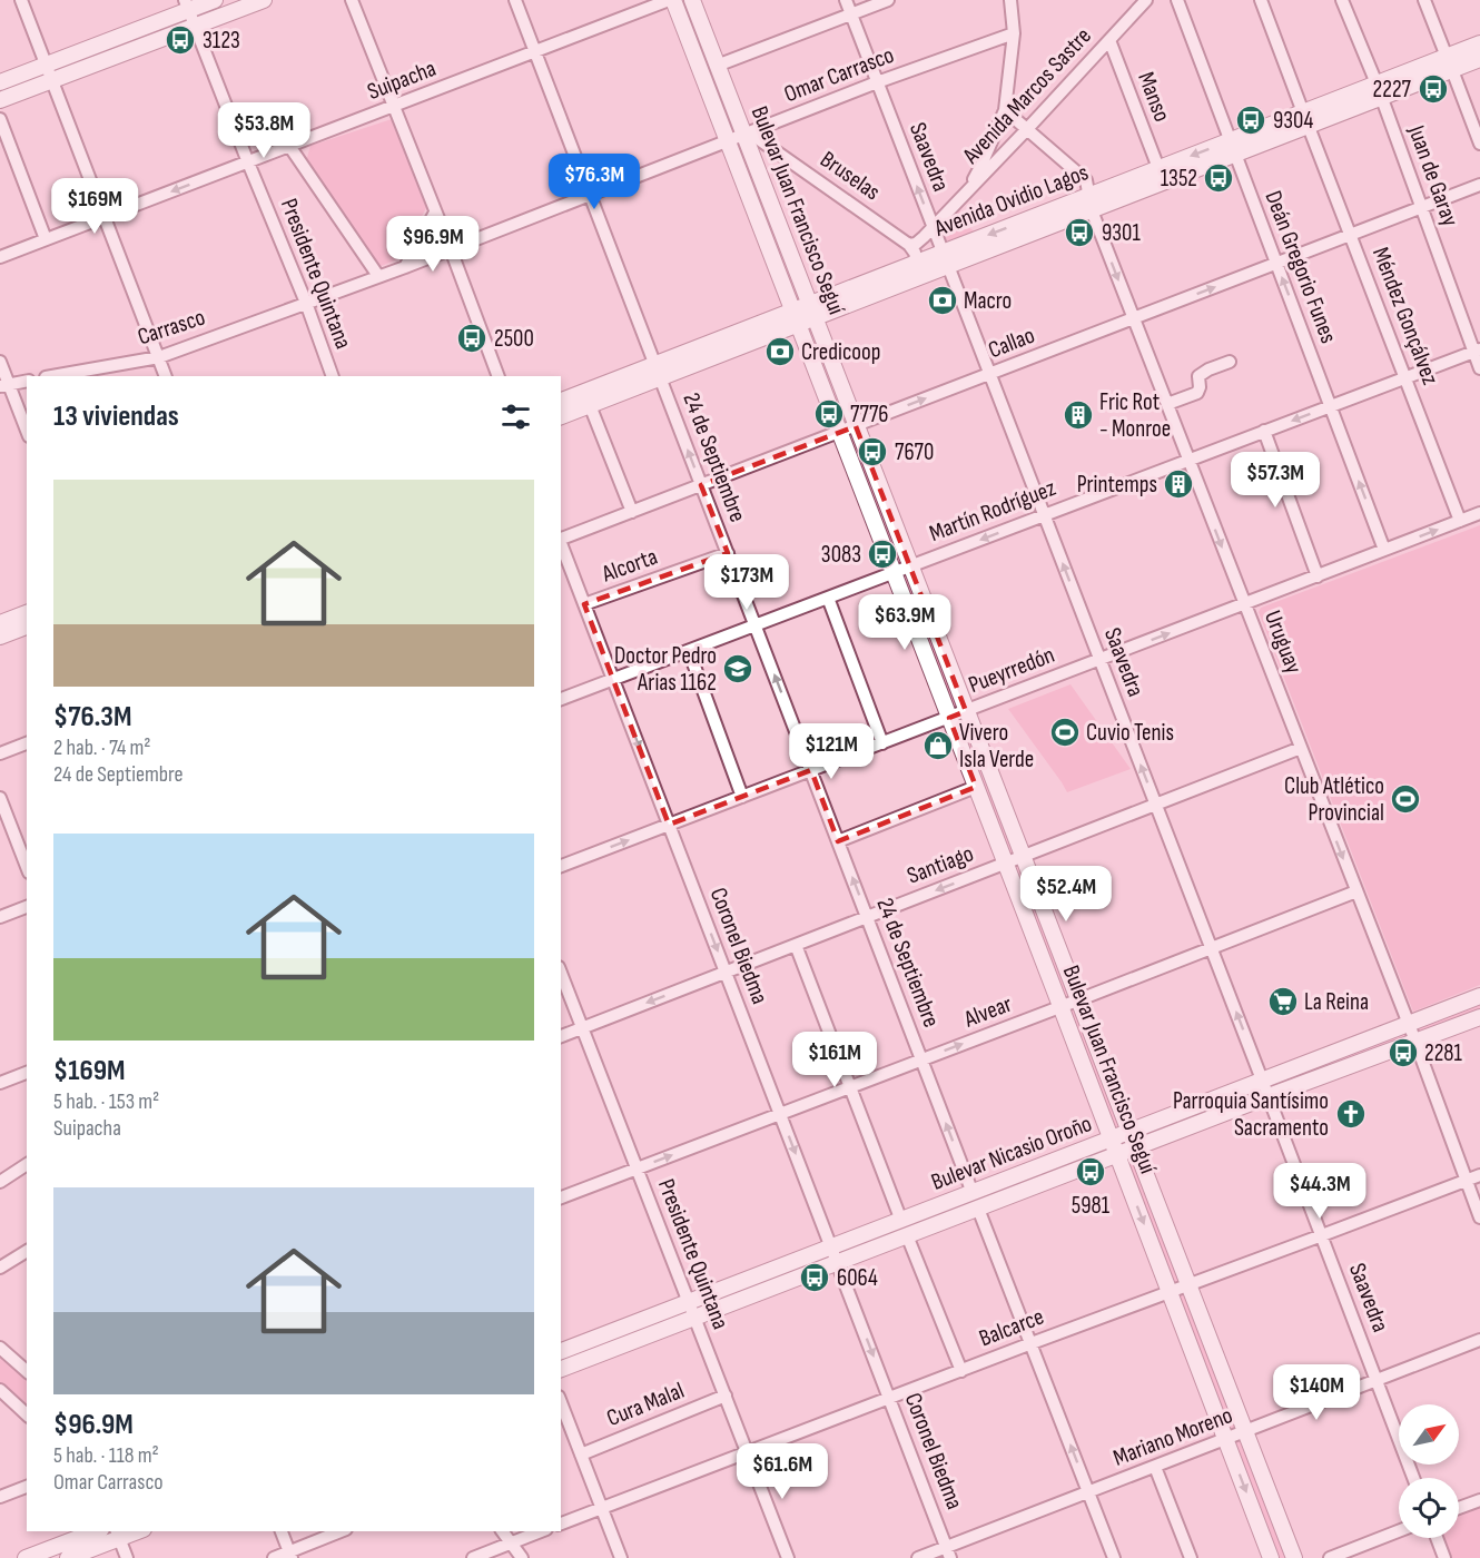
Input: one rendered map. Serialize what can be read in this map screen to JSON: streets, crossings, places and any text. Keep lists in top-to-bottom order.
{
  "streets": {
    "main road": ["Avenida Ovidio Lagos", "Bulevar Juan Francisco Seguí", "Bulevar Nicasio Oroño"],
    "street": [
      "Omar Carrasco",
      "Suipacha",
      "Avenida Marcos Sastre",
      "Manso",
      "Saavedra",
      "Bruselas",
      "Juan de Garay",
      "Deán Gregorio Funes",
      "Presidente Quintana",
      "Méndez Gonçálvez",
      "Carrasco",
      "Callao",
      "24 de Septiembre",
      "Martín Rodríguez",
      "Alcorta",
      "Uruguay",
      "Pueyrredón",
      "Santiago",
      "Coronel Biedma",
      "Alvear",
      "Balcarce",
      "Cura Malal",
      "Mariano Moreno"
    ]
  },
  "crossings": [
    ["Omar Carrasco", "Saavedra"],
    ["Omar Carrasco", "Bruselas"],
    ["Omar Carrasco", "Bulevar Juan Francisco Seguí"],
    ["Omar Carrasco", "Presidente Quintana"],
    ["Omar Carrasco", "Carrasco"],
    ["Omar Carrasco", "24 de Septiembre"],
    ["Suipacha", "Bulevar Juan Francisco Seguí"],
    ["Suipacha", "Presidente Quintana"],
    ["Suipacha", "24 de Septiembre"],
    ["Avenida Marcos Sastre", "Manso"],
    ["Avenida Marcos Sastre", "Saavedra"],
    ["Avenida Marcos Sastre", "Bruselas"],
    ["Avenida Marcos Sastre", "Uruguay"],
    ["Manso", "Avenida Ovidio Lagos"],
    ["Saavedra", "Avenida Ovidio Lagos"],
    ["Saavedra", "Callao"],
    ["Saavedra", "Martín Rodríguez"],
    ["Saavedra", "Pueyrredón"],
    ["Saavedra", "Santiago"],
    ["Saavedra", "Alvear"],
    ["Saavedra", "Bulevar Nicasio Oroño"],
    ["Saavedra", "Balcarce"],
    ["Saavedra", "Mariano Moreno"],
    ["Bruselas", "Bulevar Juan Francisco Seguí"],
    ["Juan de Garay", "Avenida Ovidio Lagos"],
    ["Juan de Garay", "Callao"],
    ["Juan de Garay", "Martín Rodríguez"],
    ["Avenida Ovidio Lagos", "Bulevar Juan Francisco Seguí"],
    ["Avenida Ovidio Lagos", "Deán Gregorio Funes"],
    ["Avenida Ovidio Lagos", "Méndez Gonçálvez"],
    ["Avenida Ovidio Lagos", "24 de Septiembre"],
    ["Avenida Ovidio Lagos", "Uruguay"],
    ["Bulevar Juan Francisco Seguí", "Callao"],
    ["Bulevar Juan Francisco Seguí", "Martín Rodríguez"],
    ["Bulevar Juan Francisco Seguí", "Pueyrredón"],
    ["Bulevar Juan Francisco Seguí", "Santiago"],
    ["Bulevar Juan Francisco Seguí", "Alvear"],
    ["Bulevar Juan Francisco Seguí", "Bulevar Nicasio Oroño"],
    ["Bulevar Juan Francisco Seguí", "Balcarce"],
    ["Bulevar Juan Francisco Seguí", "Mariano Moreno"],
    ["Deán Gregorio Funes", "Callao"],
    ["Deán Gregorio Funes", "Martín Rodríguez"],
    ["Deán Gregorio Funes", "Pueyrredón"],
    ["Presidente Quintana", "Carrasco"],
    ["Presidente Quintana", "Santiago"],
    ["Presidente Quintana", "Alvear"],
    ["Presidente Quintana", "Bulevar Nicasio Oroño"],
    ["Presidente Quintana", "Balcarce"],
    ["Presidente Quintana", "Cura Malal"],
    ["Méndez Gonçálvez", "Callao"],
    ["Méndez Gonçálvez", "Martín Rodríguez"],
    ["Méndez Gonçálvez", "Pueyrredón"],
    ["Callao", "24 de Septiembre"],
    ["Callao", "Uruguay"],
    ["24 de Septiembre", "Martín Rodríguez"],
    ["24 de Septiembre", "Alcorta"],
    ["24 de Septiembre", "Pueyrredón"],
    ["24 de Septiembre", "Santiago"],
    ["24 de Septiembre", "Alvear"],
    ["24 de Septiembre", "Bulevar Nicasio Oroño"],
    ["Martín Rodríguez", "Uruguay"],
    ["Martín Rodríguez", "Coronel Biedma"],
    ["Alcorta", "Coronel Biedma"],
    ["Uruguay", "Pueyrredón"],
    ["Uruguay", "Santiago"],
    ["Uruguay", "Alvear"],
    ["Uruguay", "Bulevar Nicasio Oroño"],
    ["Uruguay", "Balcarce"],
    ["Pueyrredón", "Coronel Biedma"],
    ["Santiago", "Coronel Biedma"],
    ["Coronel Biedma", "Alvear"],
    ["Coronel Biedma", "Bulevar Nicasio Oroño"],
    ["Coronel Biedma", "Balcarce"],
    ["Coronel Biedma", "Mariano Moreno"]
  ],
  "one_way": ["Saavedra", "Pueyrredón", "Alvear"],
  "places": {
    "bus stop": [
      "3123",
      "2227",
      "9304",
      "1352",
      "9301",
      "2500",
      "7776",
      "7670",
      "3083",
      "2281",
      "5981",
      "6064"
    ],
    "bank": ["Macro", "Credicoop"],
    "building": ["Fric Rot - Monroe", "Printemps"],
    "school or university": ["Doctor Pedro Arias 1162"],
    "sports": ["Cuvio Tenis", "Club Atlético Provincial"],
    "shop": ["Vivero Isla Verde"],
    "supermarket": ["La Reina"],
    "church": ["Parroquia Santísimo Sacramento"]
  },
  "north": "top right",
  "page": {
    "price": [
      "$53.8M",
      "$76.3M",
      "$169M",
      "$96.9M",
      "$57.3M",
      "$173M",
      "$63.9M",
      "$121M",
      "$52.4M",
      "$161M",
      "$44.3M",
      "$140M",
      "$61.6M"
    ],
    "heading": "13 viviendas",
    "list": [
      {
        "name": "$76.3M",
        "note": "2 hab. · 74 m² · 24 de Septiembre"
      },
      {
        "name": "$169M",
        "note": "5 hab. · 153 m² · Suipacha"
      },
      {
        "name": "$96.9M",
        "note": "5 hab. · 118 m² · Omar Carrasco"
      }
    ]
  }
}
